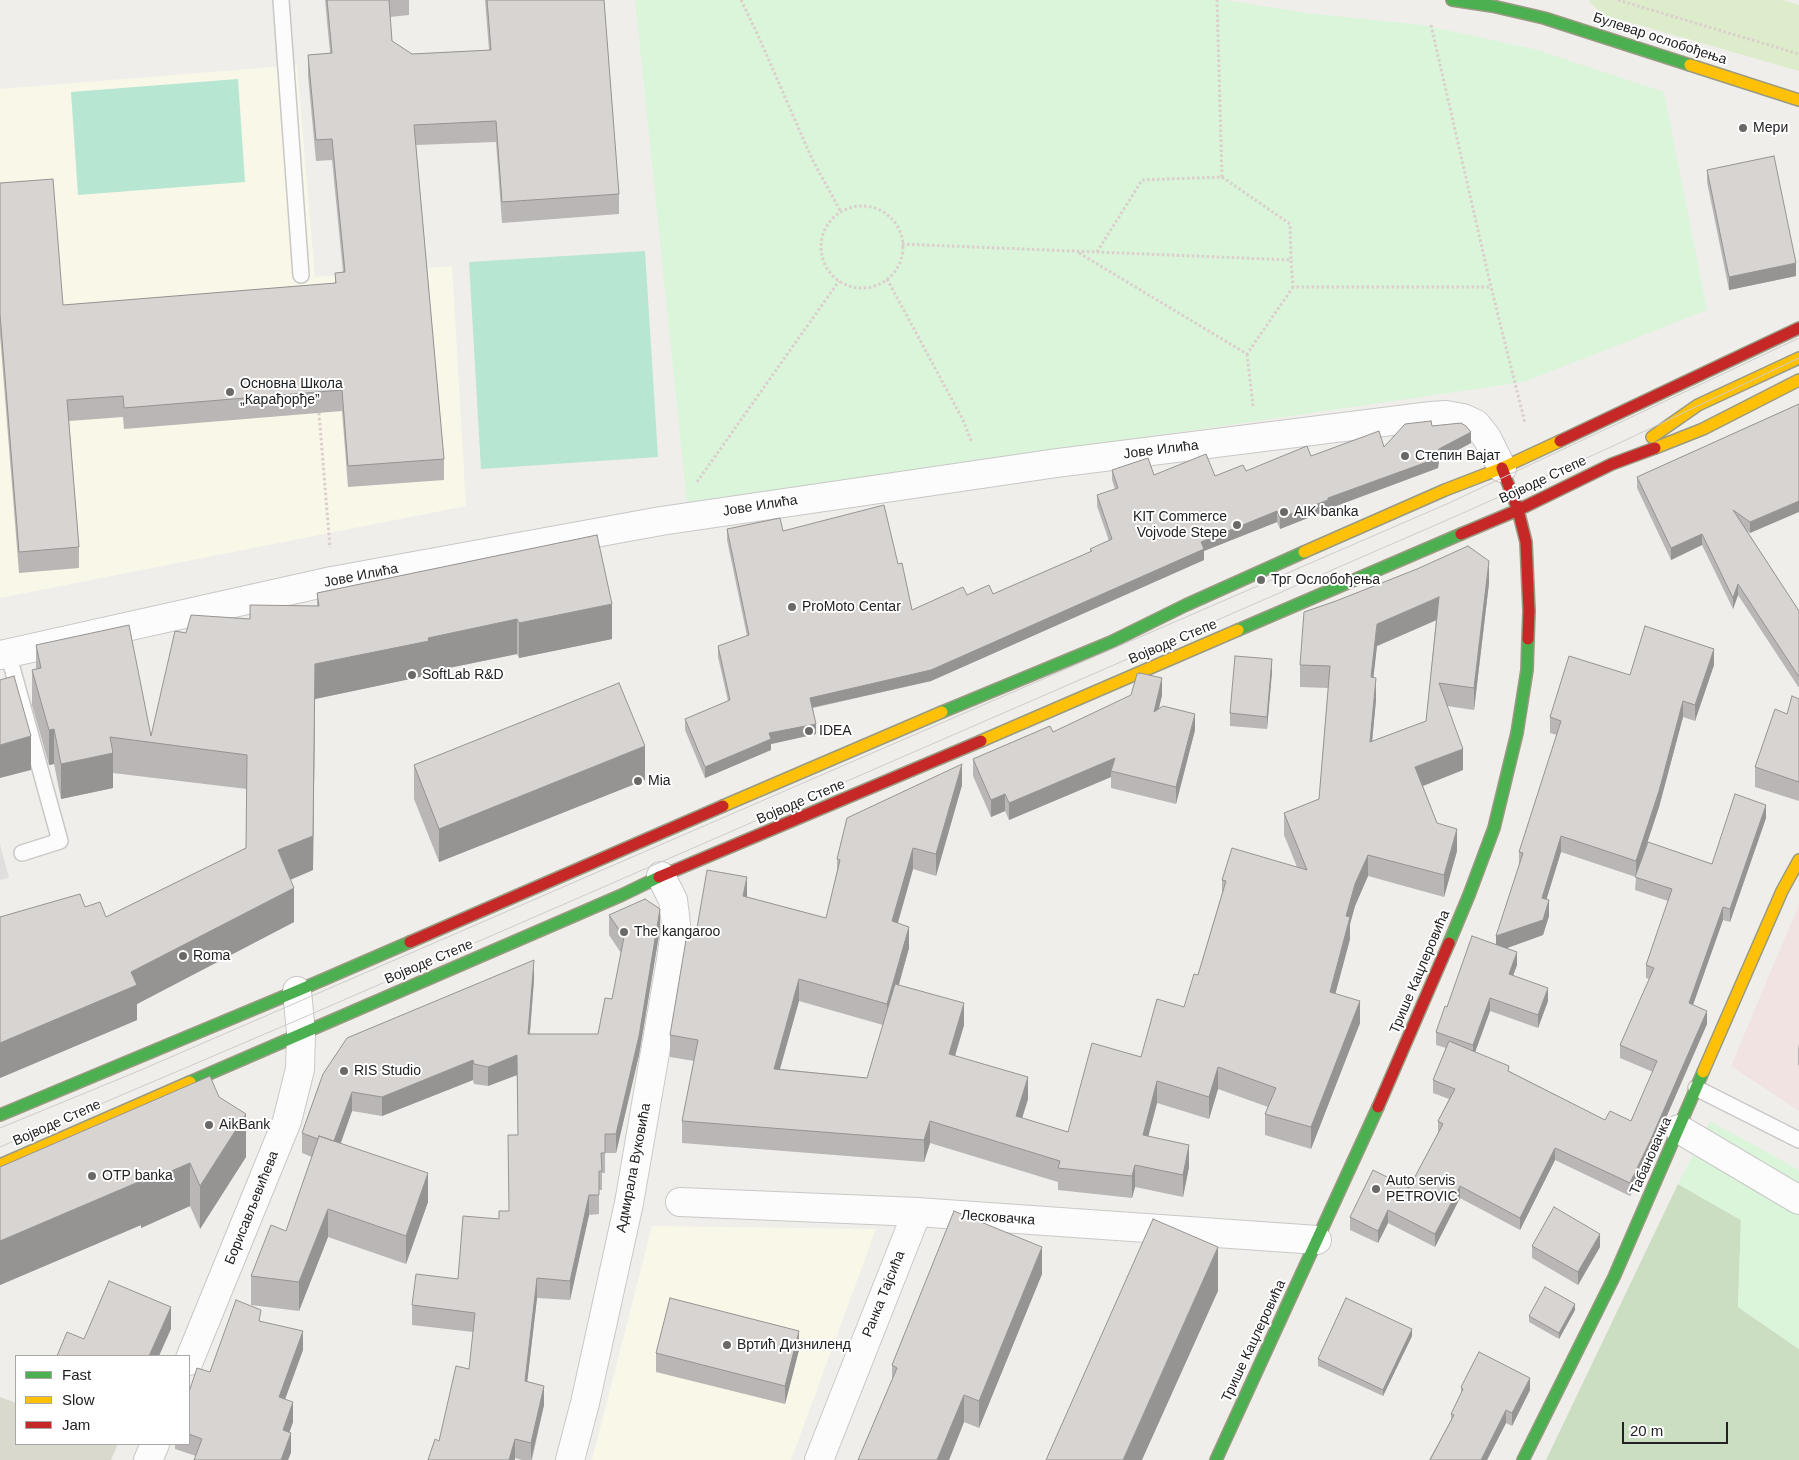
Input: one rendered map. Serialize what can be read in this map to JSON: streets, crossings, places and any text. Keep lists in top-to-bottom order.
{
  "streets": {
    "main road": [
      "Булевар ослобођења",
      "Војводе Степе",
      "Трише Кацлеровића",
      "Табановачка"
    ],
    "street": [
      "Јове Илића",
      "Адмирала Вуковића",
      "Борисављевићева",
      "Лесковачка",
      "Ранка Тајсића"
    ]
  },
  "crossings": [
    ["Јове Илића", "Војводе Степе"],
    ["Јове Илића", "Трише Кацлеровића"],
    ["Војводе Степе", "Трише Кацлеровића"],
    ["Војводе Степе", "Адмирала Вуковића"],
    ["Војводе Степе", "Борисављевићева"],
    ["Трише Кацлеровића", "Лесковачка"],
    ["Лесковачка", "Ранка Тајсића"]
  ],
  "places": [
    "Мери",
    "Основна Школа „Карађорђе”",
    "Степин Вајат",
    "AIK banka",
    "KIT Commerce Vojvode Stepe",
    "Трг Ослобођења",
    "ProMoto Centar",
    "SoftLab R&D",
    "IDEA",
    "Mia",
    "The kangaroo",
    "Roma",
    "RIS Studio",
    "AikBank",
    "OTP banka",
    "Auto servis PETROVIC",
    "Вртић Дизниленд"
  ],
  "legend": ["Fast", "Slow", "Jam"],
  "scale_bar": "20 m"
}
